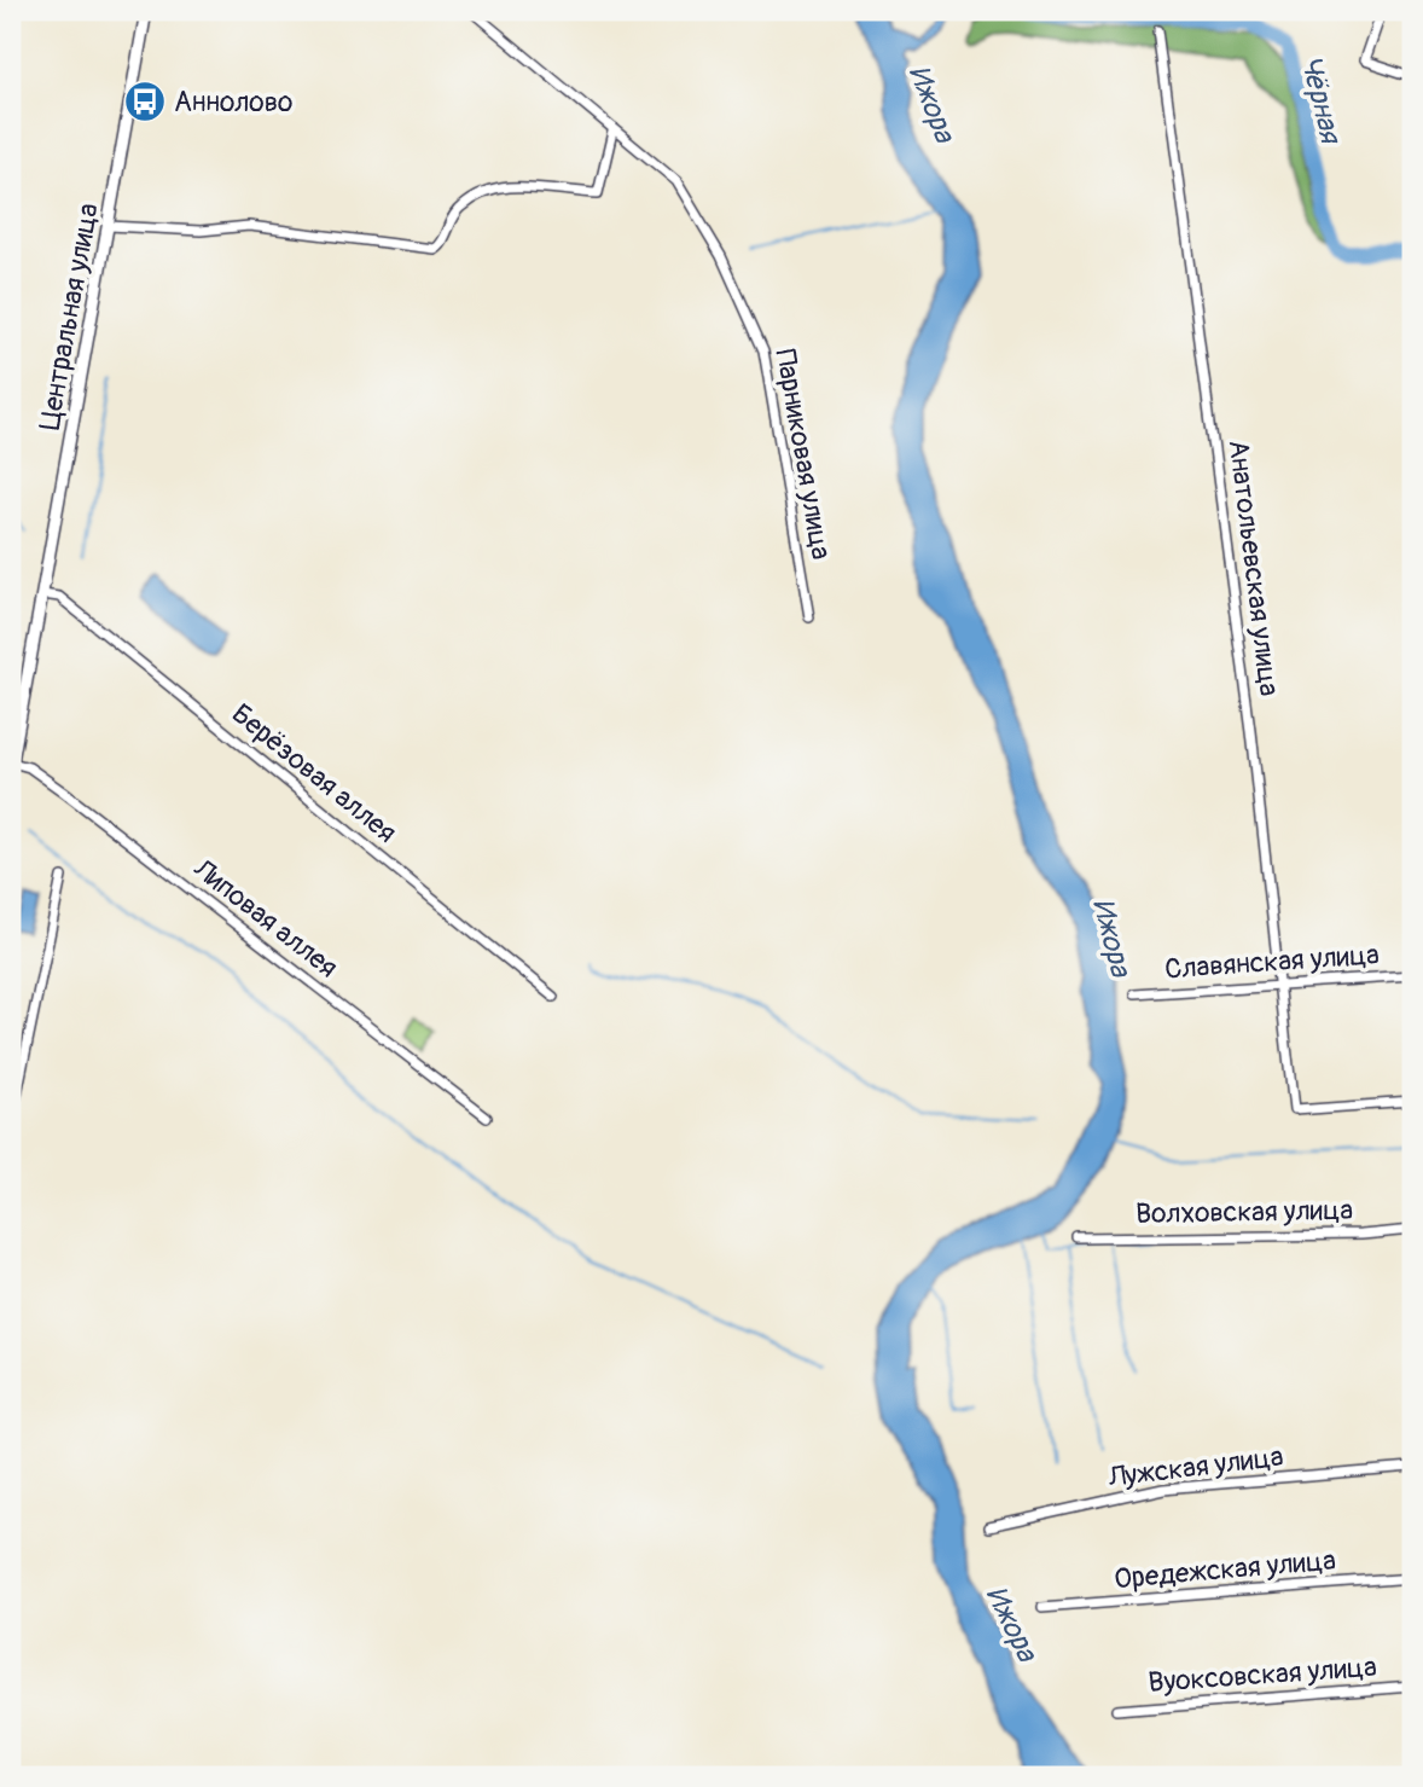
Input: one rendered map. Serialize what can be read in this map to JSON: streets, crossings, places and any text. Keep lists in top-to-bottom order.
{
  "streets": {
    "main road": ["Центральная улица"],
    "street": [
      "Парниковая улица",
      "Анатольевская улица",
      "Берёзовая аллея",
      "Липовая аллея",
      "Славянская улица",
      "Волховская улица",
      "Лужская улица",
      "Оредежская улица",
      "Вуоксовская улица"
    ]
  },
  "crossings": [
    ["Центральная улица", "Берёзовая аллея"],
    ["Центральная улица", "Липовая аллея"],
    ["Анатольевская улица", "Славянская улица"]
  ],
  "water": ["Чёрная", "Ижора"],
  "places": {
    "bus stop": ["Аннолово"]
  }
}
